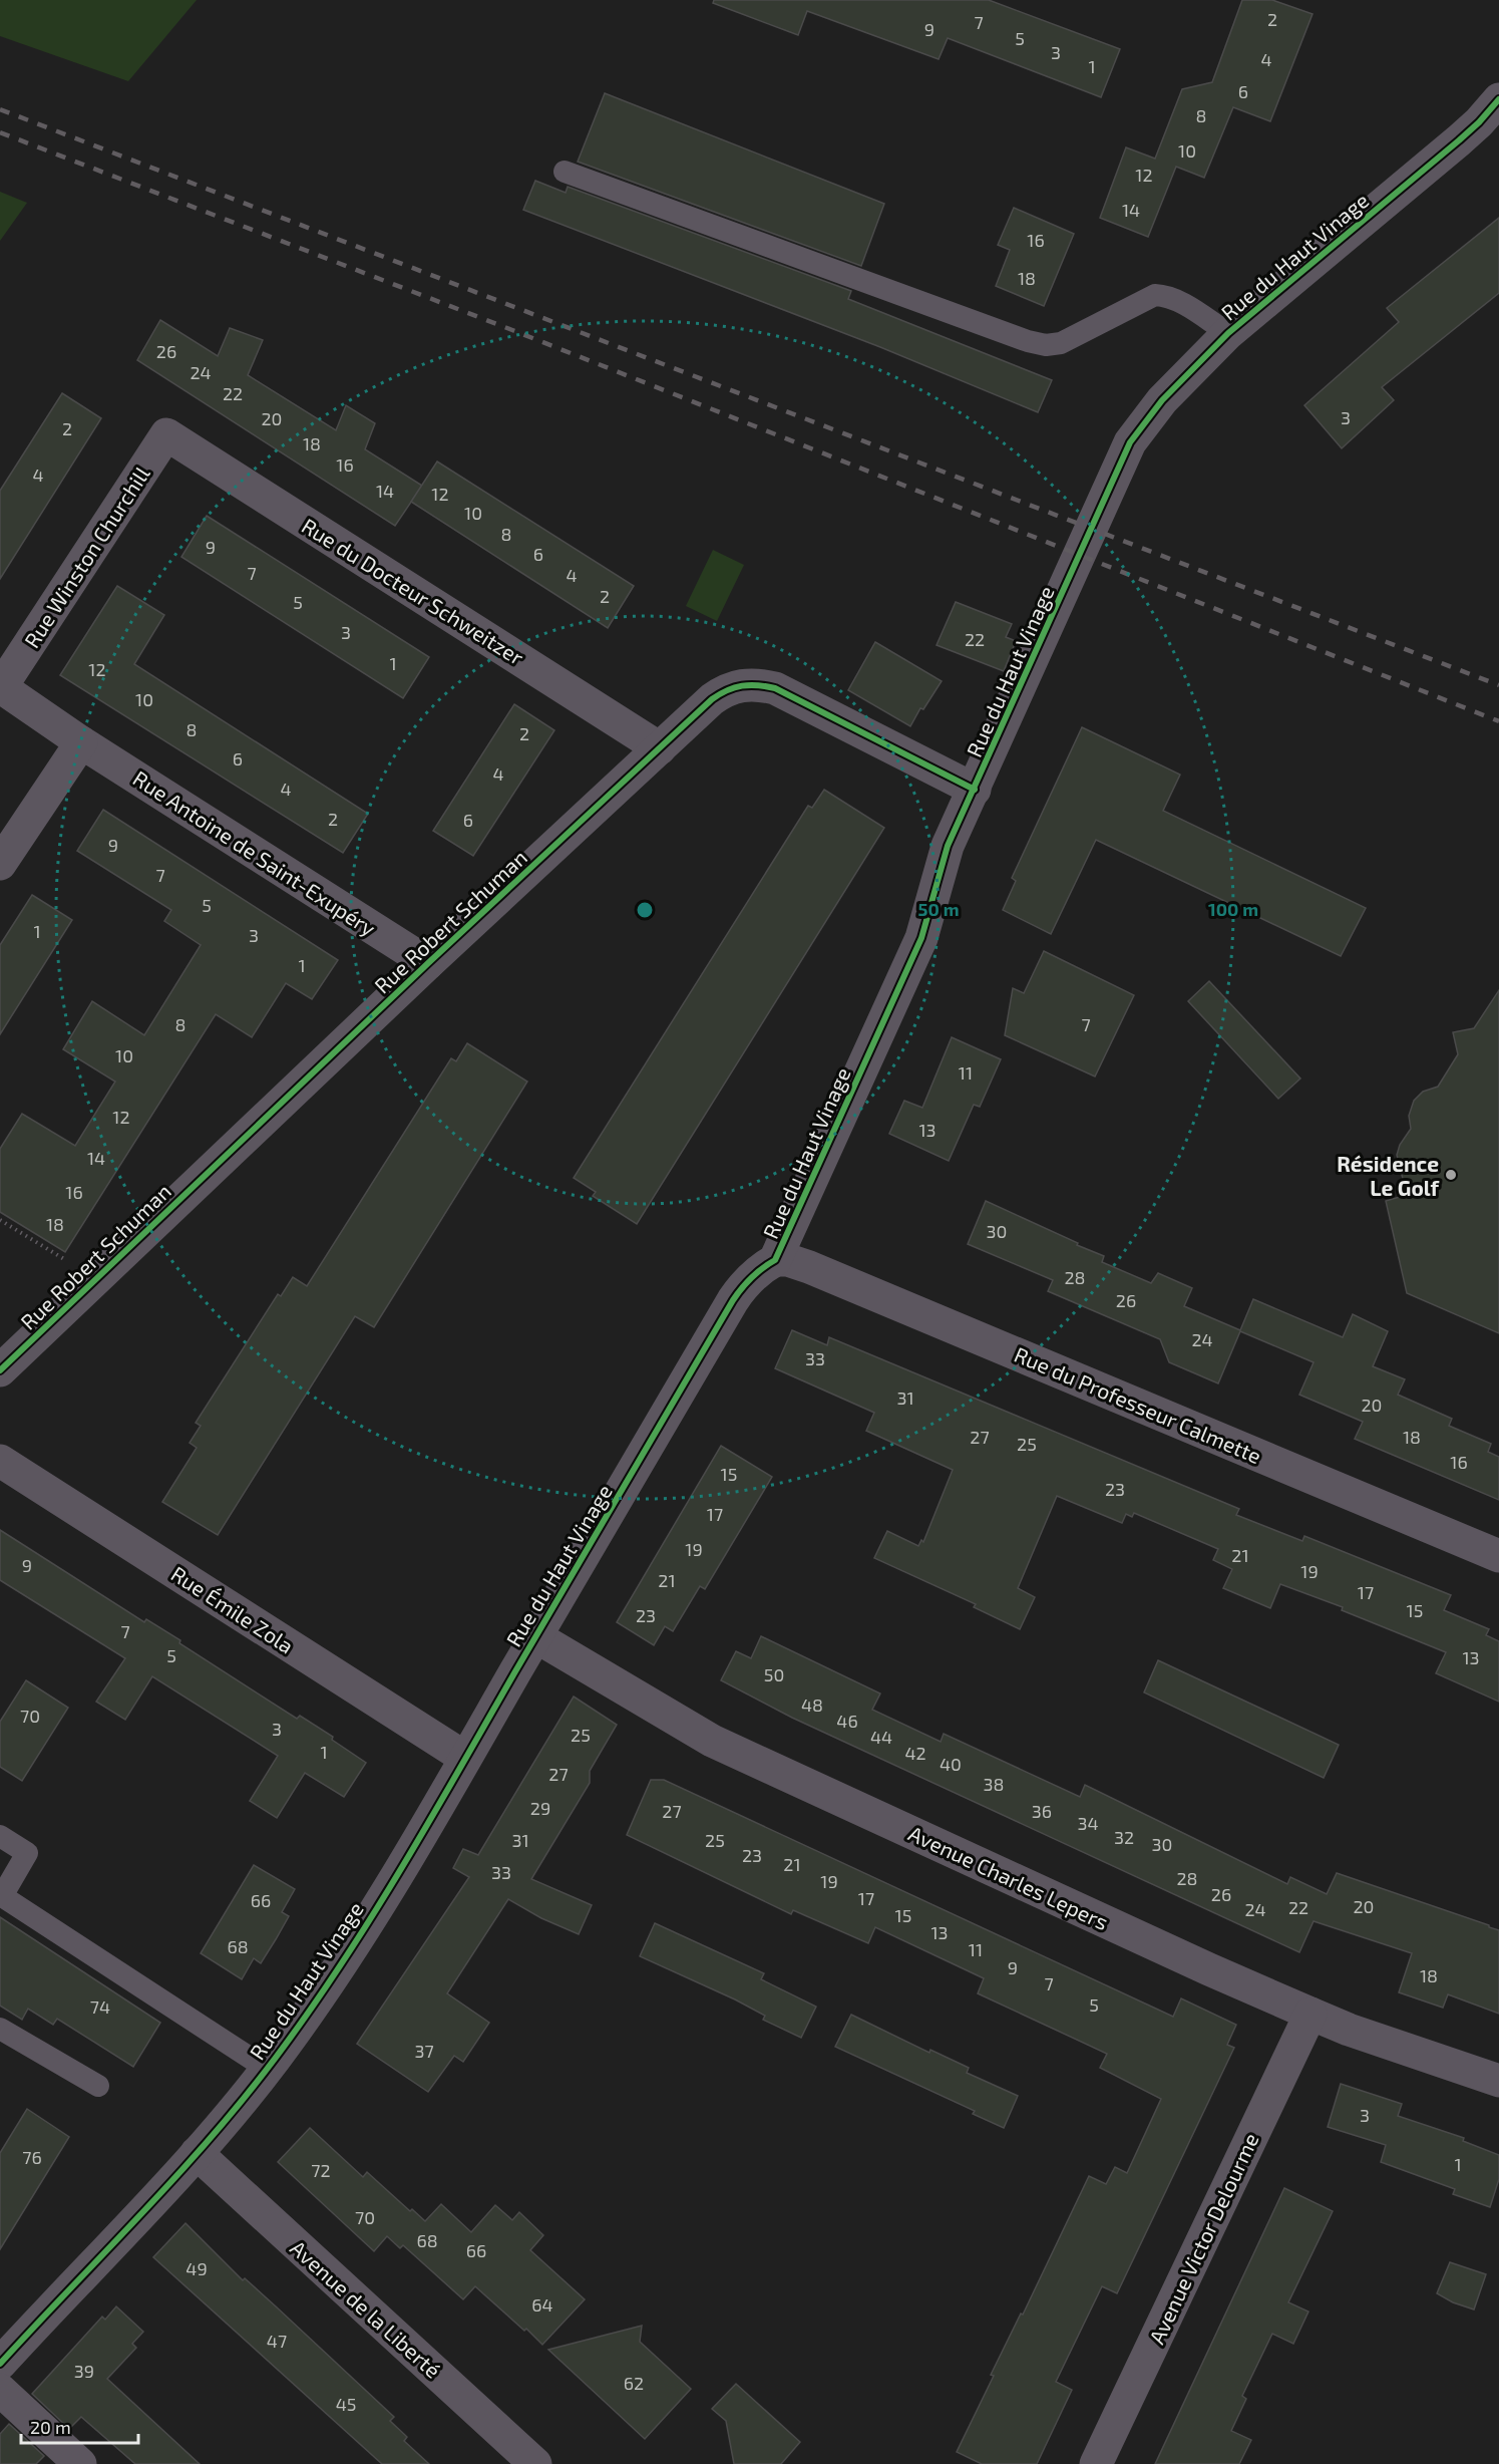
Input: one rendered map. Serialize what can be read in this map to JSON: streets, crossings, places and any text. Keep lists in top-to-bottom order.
{
  "streets": {
    "street": [
      "Rue du Haut Vinage",
      "Rue Winston Churchill",
      "Rue du Docteur Schweitzer",
      "Rue Antoine de Saint-Exupéry",
      "Rue Robert Schuman",
      "Rue du Professeur Calmette",
      "Rue Émile Zola",
      "Avenue Charles Lepers",
      "Avenue Victor Delourme",
      "Avenue de la Liberté"
    ]
  },
  "crossings": [
    ["Rue du Haut Vinage", "Rue Robert Schuman"],
    ["Rue du Haut Vinage", "Rue du Professeur Calmette"],
    ["Rue du Haut Vinage", "Rue Émile Zola"],
    ["Rue du Haut Vinage", "Avenue Charles Lepers"],
    ["Rue du Haut Vinage", "Avenue de la Liberté"],
    ["Rue Winston Churchill", "Rue du Docteur Schweitzer"],
    ["Rue Winston Churchill", "Rue Antoine de Saint-Exupéry"],
    ["Rue du Docteur Schweitzer", "Rue Robert Schuman"],
    ["Rue Antoine de Saint-Exupéry", "Rue Robert Schuman"],
    ["Avenue Charles Lepers", "Avenue Victor Delourme"]
  ],
  "places": ["Résidence Le Golf"],
  "house_numbers": [
    "2",
    "7",
    "9",
    "5",
    "3",
    "4",
    "1",
    "6",
    "8",
    "10",
    "12",
    "14",
    "16",
    "18",
    "26",
    "24",
    "22",
    "3",
    "20",
    "2",
    "18",
    "16",
    "4",
    "14",
    "12",
    "10",
    "8",
    "9",
    "6",
    "7",
    "4",
    "2",
    "5",
    "3",
    "22",
    "1",
    "12",
    "10",
    "8",
    "2",
    "6",
    "4",
    "4",
    "2",
    "6",
    "9",
    "7",
    "5",
    "1",
    "3",
    "1",
    "8",
    "7",
    "10",
    "11",
    "12",
    "13",
    "14",
    "16",
    "18",
    "30",
    "28",
    "26",
    "24",
    "33",
    "31",
    "20",
    "27",
    "18",
    "25",
    "16",
    "15",
    "23",
    "17",
    "19",
    "21",
    "9",
    "19",
    "21",
    "17",
    "15",
    "23",
    "7",
    "5",
    "13",
    "50",
    "48",
    "70",
    "46",
    "3",
    "25",
    "44",
    "1",
    "42",
    "40",
    "27",
    "38",
    "29",
    "27",
    "36",
    "34",
    "32",
    "31",
    "25",
    "30",
    "23",
    "21",
    "33",
    "28",
    "19",
    "26",
    "17",
    "66",
    "20",
    "22",
    "24",
    "15",
    "13",
    "68",
    "11",
    "9",
    "18",
    "7",
    "5",
    "74",
    "37",
    "3",
    "76",
    "1",
    "72",
    "70",
    "68",
    "66",
    "49",
    "64",
    "47",
    "39",
    "62",
    "45"
  ],
  "scale_bar": "20 m",
  "rings": ["50 m", "100 m"]
}
